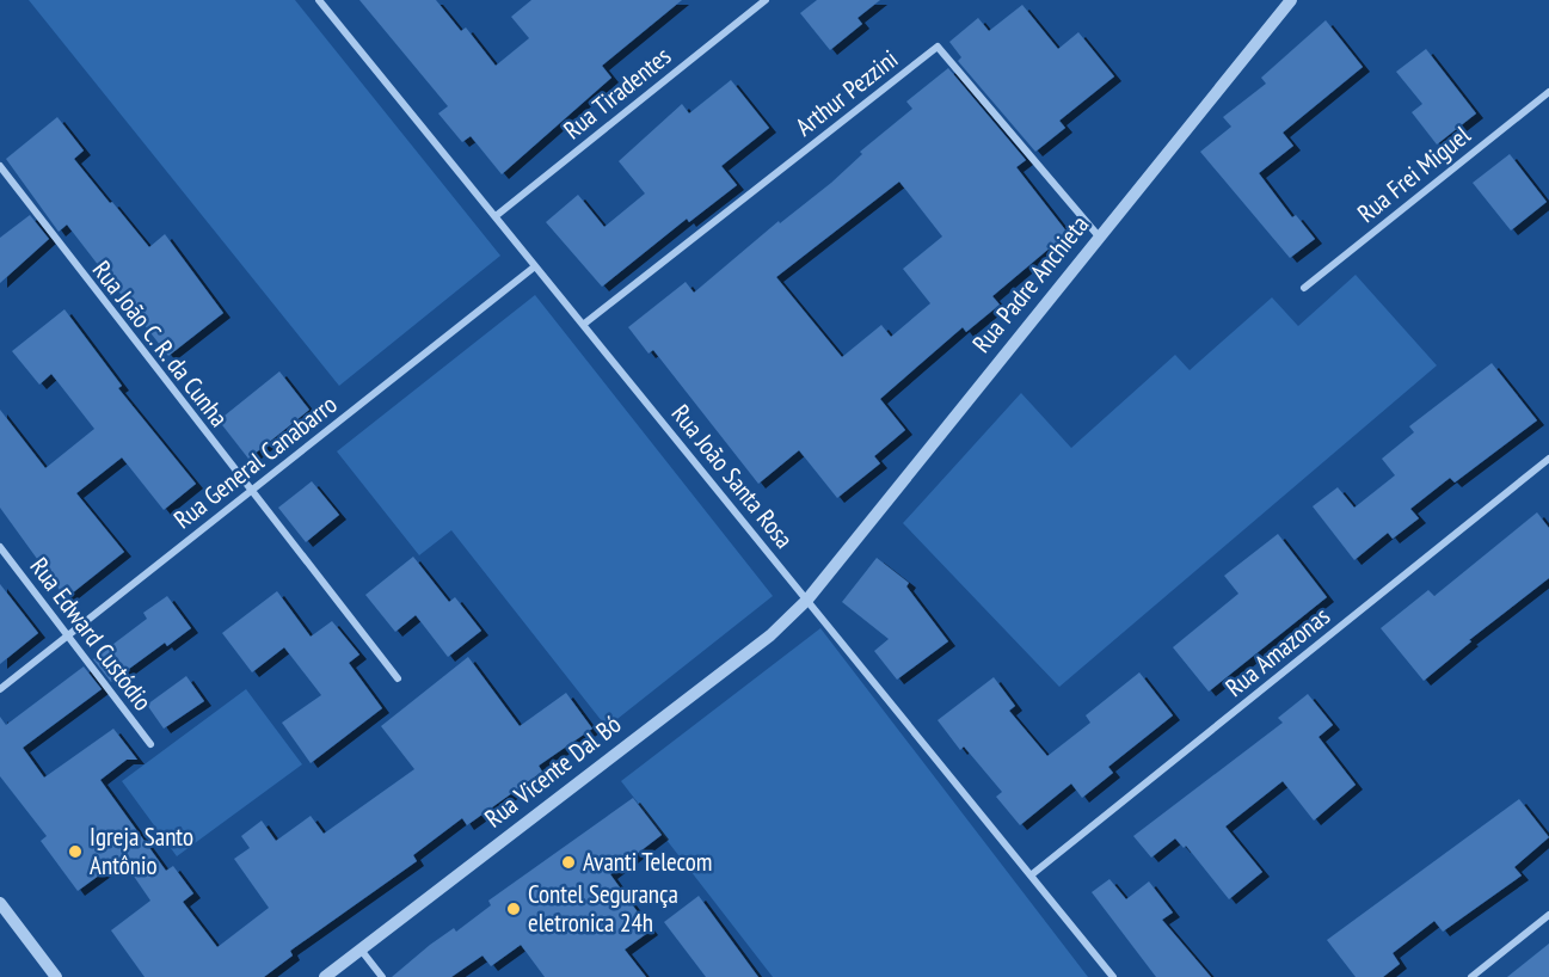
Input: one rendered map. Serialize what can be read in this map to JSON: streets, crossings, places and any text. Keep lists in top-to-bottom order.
{
  "streets": {
    "street": [
      "Rua Tiradentes",
      "Arthur Pezzini",
      "Rua Frei Miguel",
      "Rua Padre Anchieta",
      "Rua João C. R. da Cunha",
      "Rua General Canabarro",
      "Rua João Santa Rosa",
      "Rua Edward Custódio",
      "Rua Amazonas",
      "Rua Vicente Dal Bó"
    ]
  },
  "crossings": [
    ["Rua Tiradentes", "Rua João Santa Rosa"],
    ["Arthur Pezzini", "Rua Padre Anchieta"],
    ["Arthur Pezzini", "Rua João Santa Rosa"],
    ["Rua Padre Anchieta", "Rua João Santa Rosa"],
    ["Rua Padre Anchieta", "Rua Vicente Dal Bó"],
    ["Rua João C. R. da Cunha", "Rua General Canabarro"],
    ["Rua General Canabarro", "Rua João Santa Rosa"],
    ["Rua General Canabarro", "Rua Edward Custódio"],
    ["Rua João Santa Rosa", "Rua Amazonas"],
    ["Rua João Santa Rosa", "Rua Vicente Dal Bó"]
  ],
  "places": ["Igreja Santo Antônio", "Avanti Telecom", "Contel Segurança eletronica 24h"]
}
